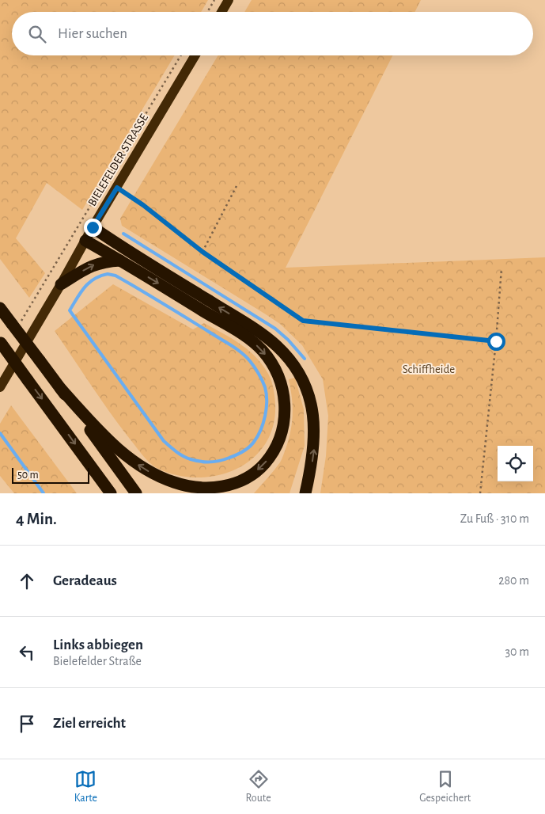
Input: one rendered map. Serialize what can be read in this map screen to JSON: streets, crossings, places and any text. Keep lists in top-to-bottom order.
{
  "streets": {
    "main road": ["BIELEFELDER STRASSE"]
  },
  "parks": ["Schiffheide"],
  "scale_bar": "50 m",
  "page": {
    "search": "Hier suchen",
    "scale": "50 m",
    "heading": ["4 Min.", "Zu Fuß · 310 m"],
    "list": [
      ["Geradeaus", "280 m"],
      ["Links abbiegen", "Bielefelder Straße", "30 m"],
      "Ziel erreicht"
    ],
    "nav": ["Karte", "Route", "Gespeichert"]
  }
}
